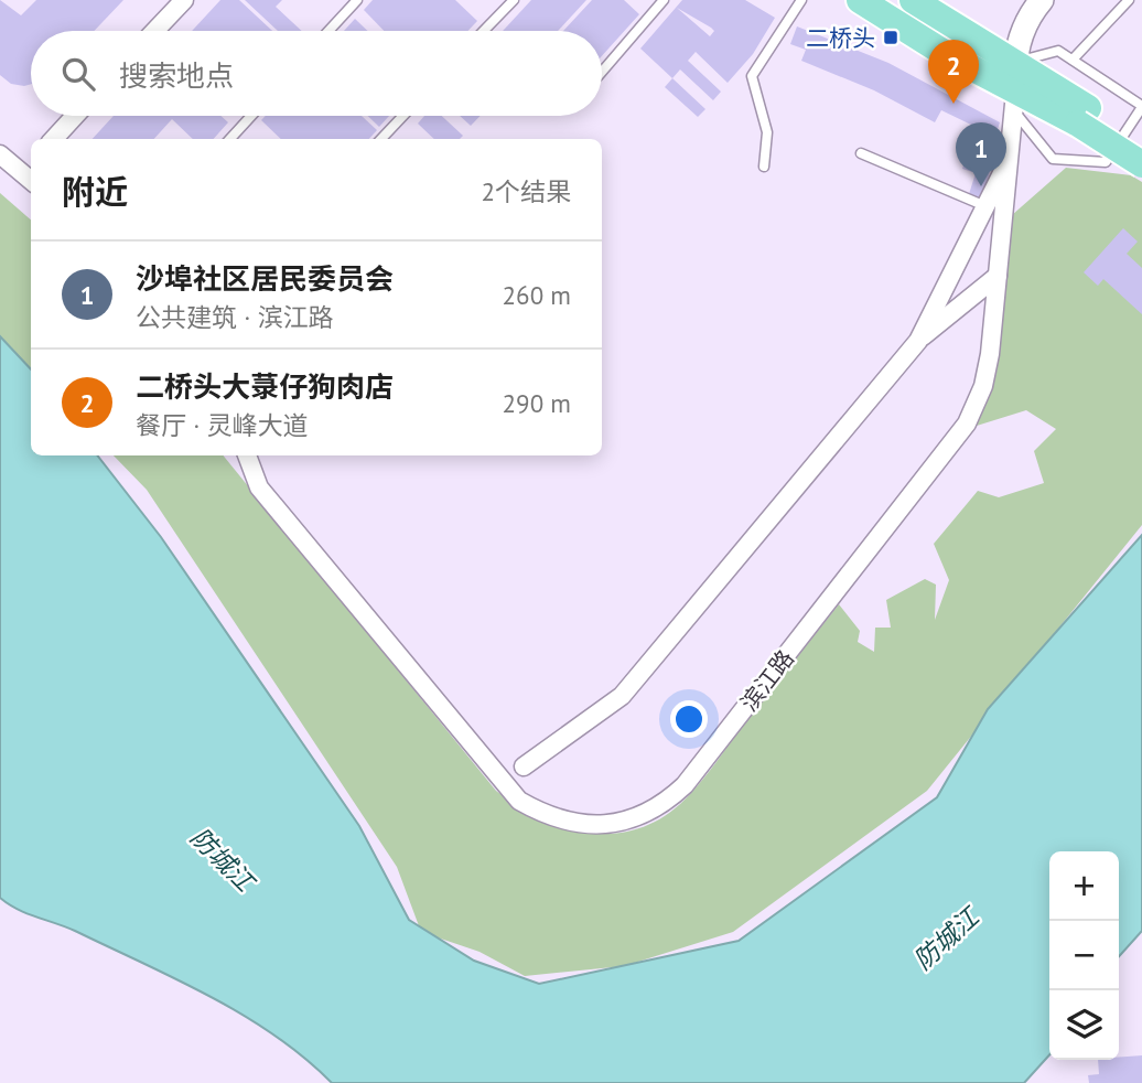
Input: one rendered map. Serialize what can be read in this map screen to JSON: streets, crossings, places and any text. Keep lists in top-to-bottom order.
{
  "streets": {
    "street": ["滨江路"]
  },
  "water": ["防城江"],
  "places": {
    "transit": ["二桥头"]
  },
  "page": {
    "search": "搜索地点",
    "pins": ["2", "1"],
    "heading": ["附近", "2个结果"],
    "list": [
      {
        "mark": "1",
        "name": "沙埠社区居民委员会",
        "note": "公共建筑 · 滨江路",
        "value": "260 m"
      },
      {
        "mark": "2",
        "name": "二桥头大菉仔狗肉店",
        "note": "餐厅 · 灵峰大道",
        "value": "290 m"
      }
    ],
    "map_buttons": ["+", "−"]
  }
}
